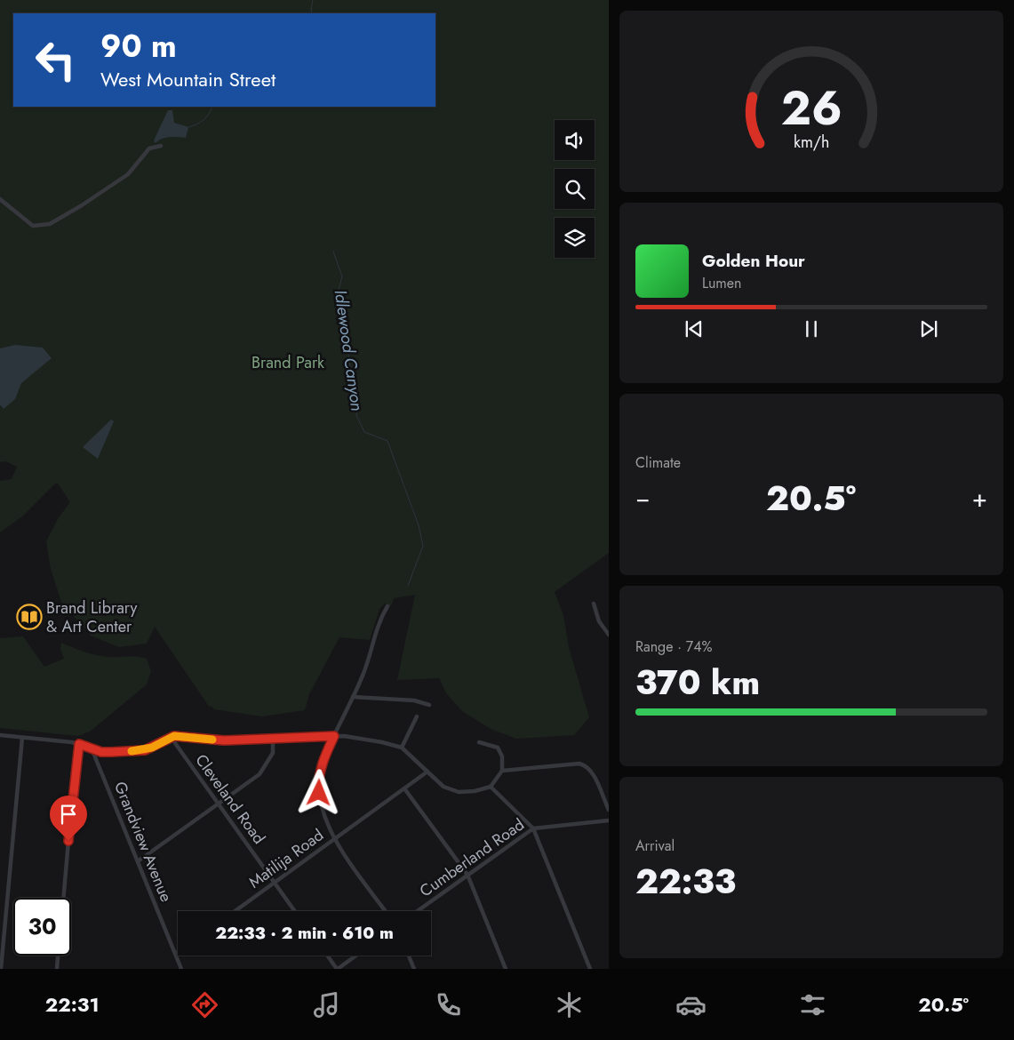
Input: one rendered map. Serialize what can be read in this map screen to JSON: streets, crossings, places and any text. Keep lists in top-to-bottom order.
{
  "streets": {
    "street": [
      "Cleveland Road",
      "Grandview Avenue",
      "Cumberland Road",
      "Matilija Road"
    ]
  },
  "crossings": [
    ["Cleveland Road", "Matilija Road"]
  ],
  "water": ["Idlewood Canyon"],
  "parks": ["Brand Park"],
  "places": {
    "library": ["Brand Library & Art Center"]
  },
  "page": {
    "turn": ["90 m", "West Mountain Street"],
    "song": ["Golden Hour", "Lumen"],
    "tile": [
      "Climate",
      ["Range · 74%", "370 km"],
      ["Arrival", "22:33"]
    ],
    "heat": ["−", "20.5°", "+"],
    "limit": "30",
    "trip": "22:33 · 2 min · 610 m",
    "tabs": ["22:31", "20.5°"],
    "gauge": ["26", "km/h"]
  }
}
